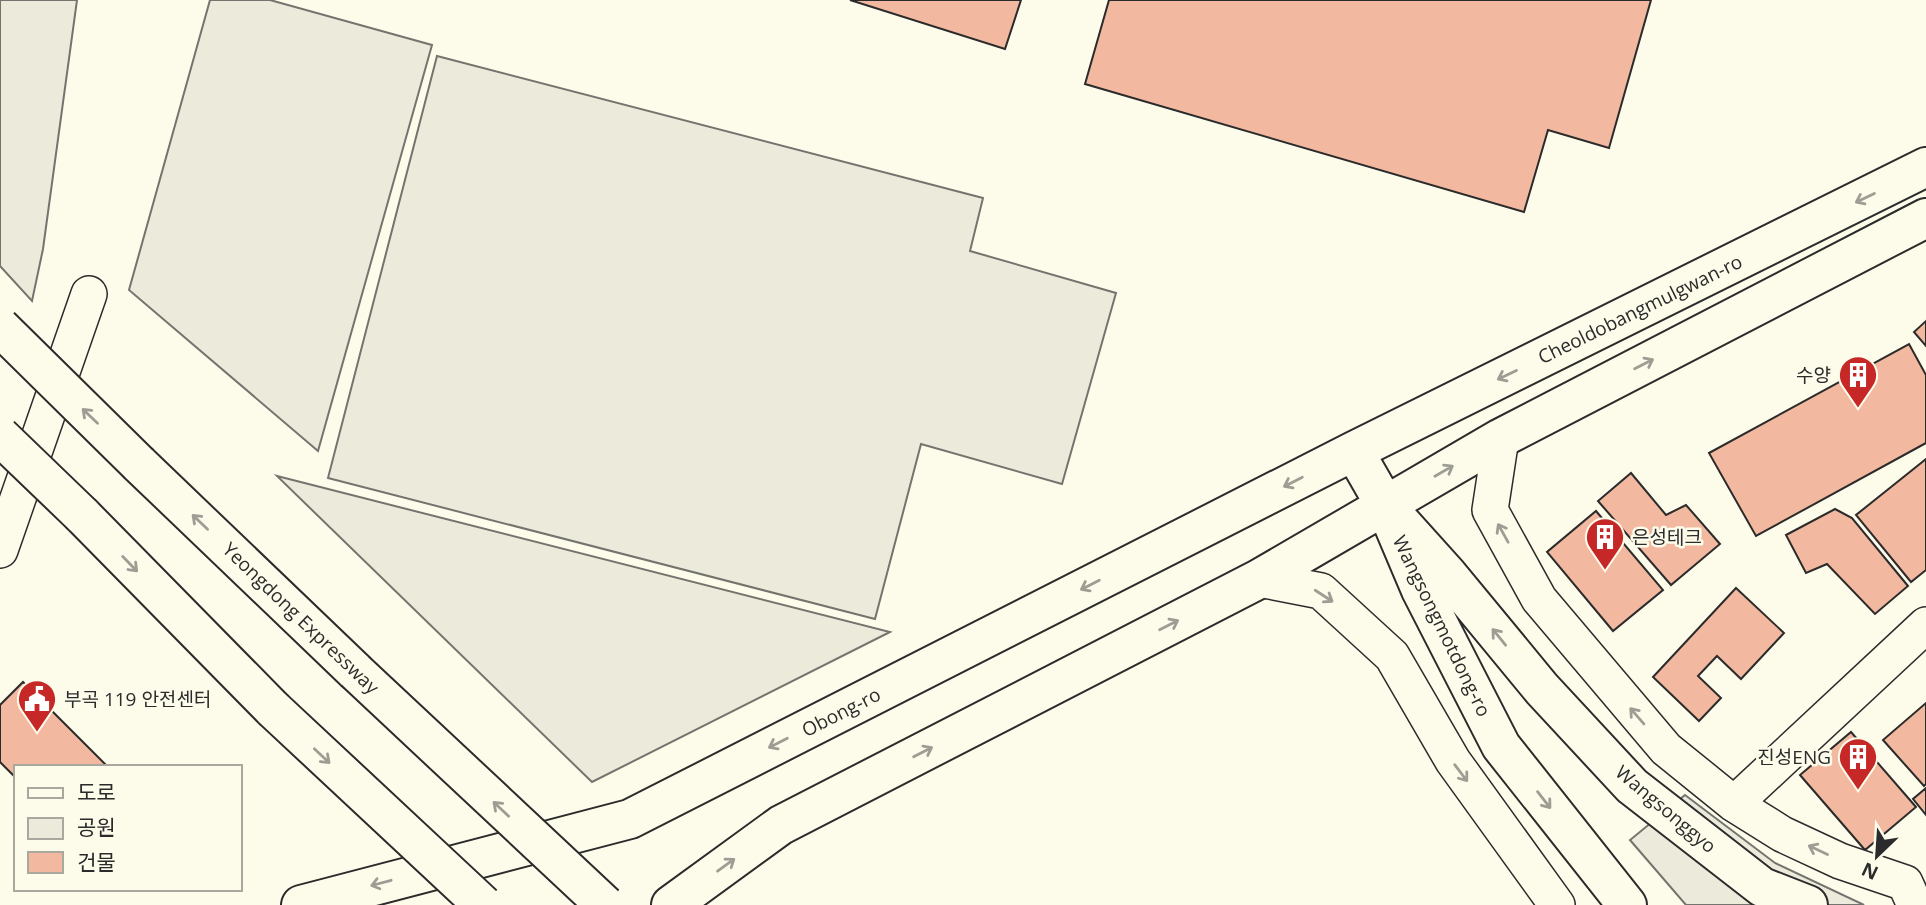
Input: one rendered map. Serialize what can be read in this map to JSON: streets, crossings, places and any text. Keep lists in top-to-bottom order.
{
  "streets": {
    "main road": [
      "Cheoldobangmulgwan-ro",
      "Yeongdong Expressway",
      "Wangsongmotdong-ro",
      "Obong-ro",
      "Wangsonggyo"
    ]
  },
  "crossings": [
    ["Cheoldobangmulgwan-ro", "Wangsongmotdong-ro"],
    ["Cheoldobangmulgwan-ro", "Obong-ro"],
    ["Wangsongmotdong-ro", "Obong-ro"],
    ["Wangsongmotdong-ro", "Wangsonggyo"]
  ],
  "places": {
    "building": ["수양", "은성테크", "진성ENG"],
    "public building": ["부곡 119 안전센터"]
  },
  "legend": ["도로", "공원", "건물"],
  "north": "bottom left"
}
